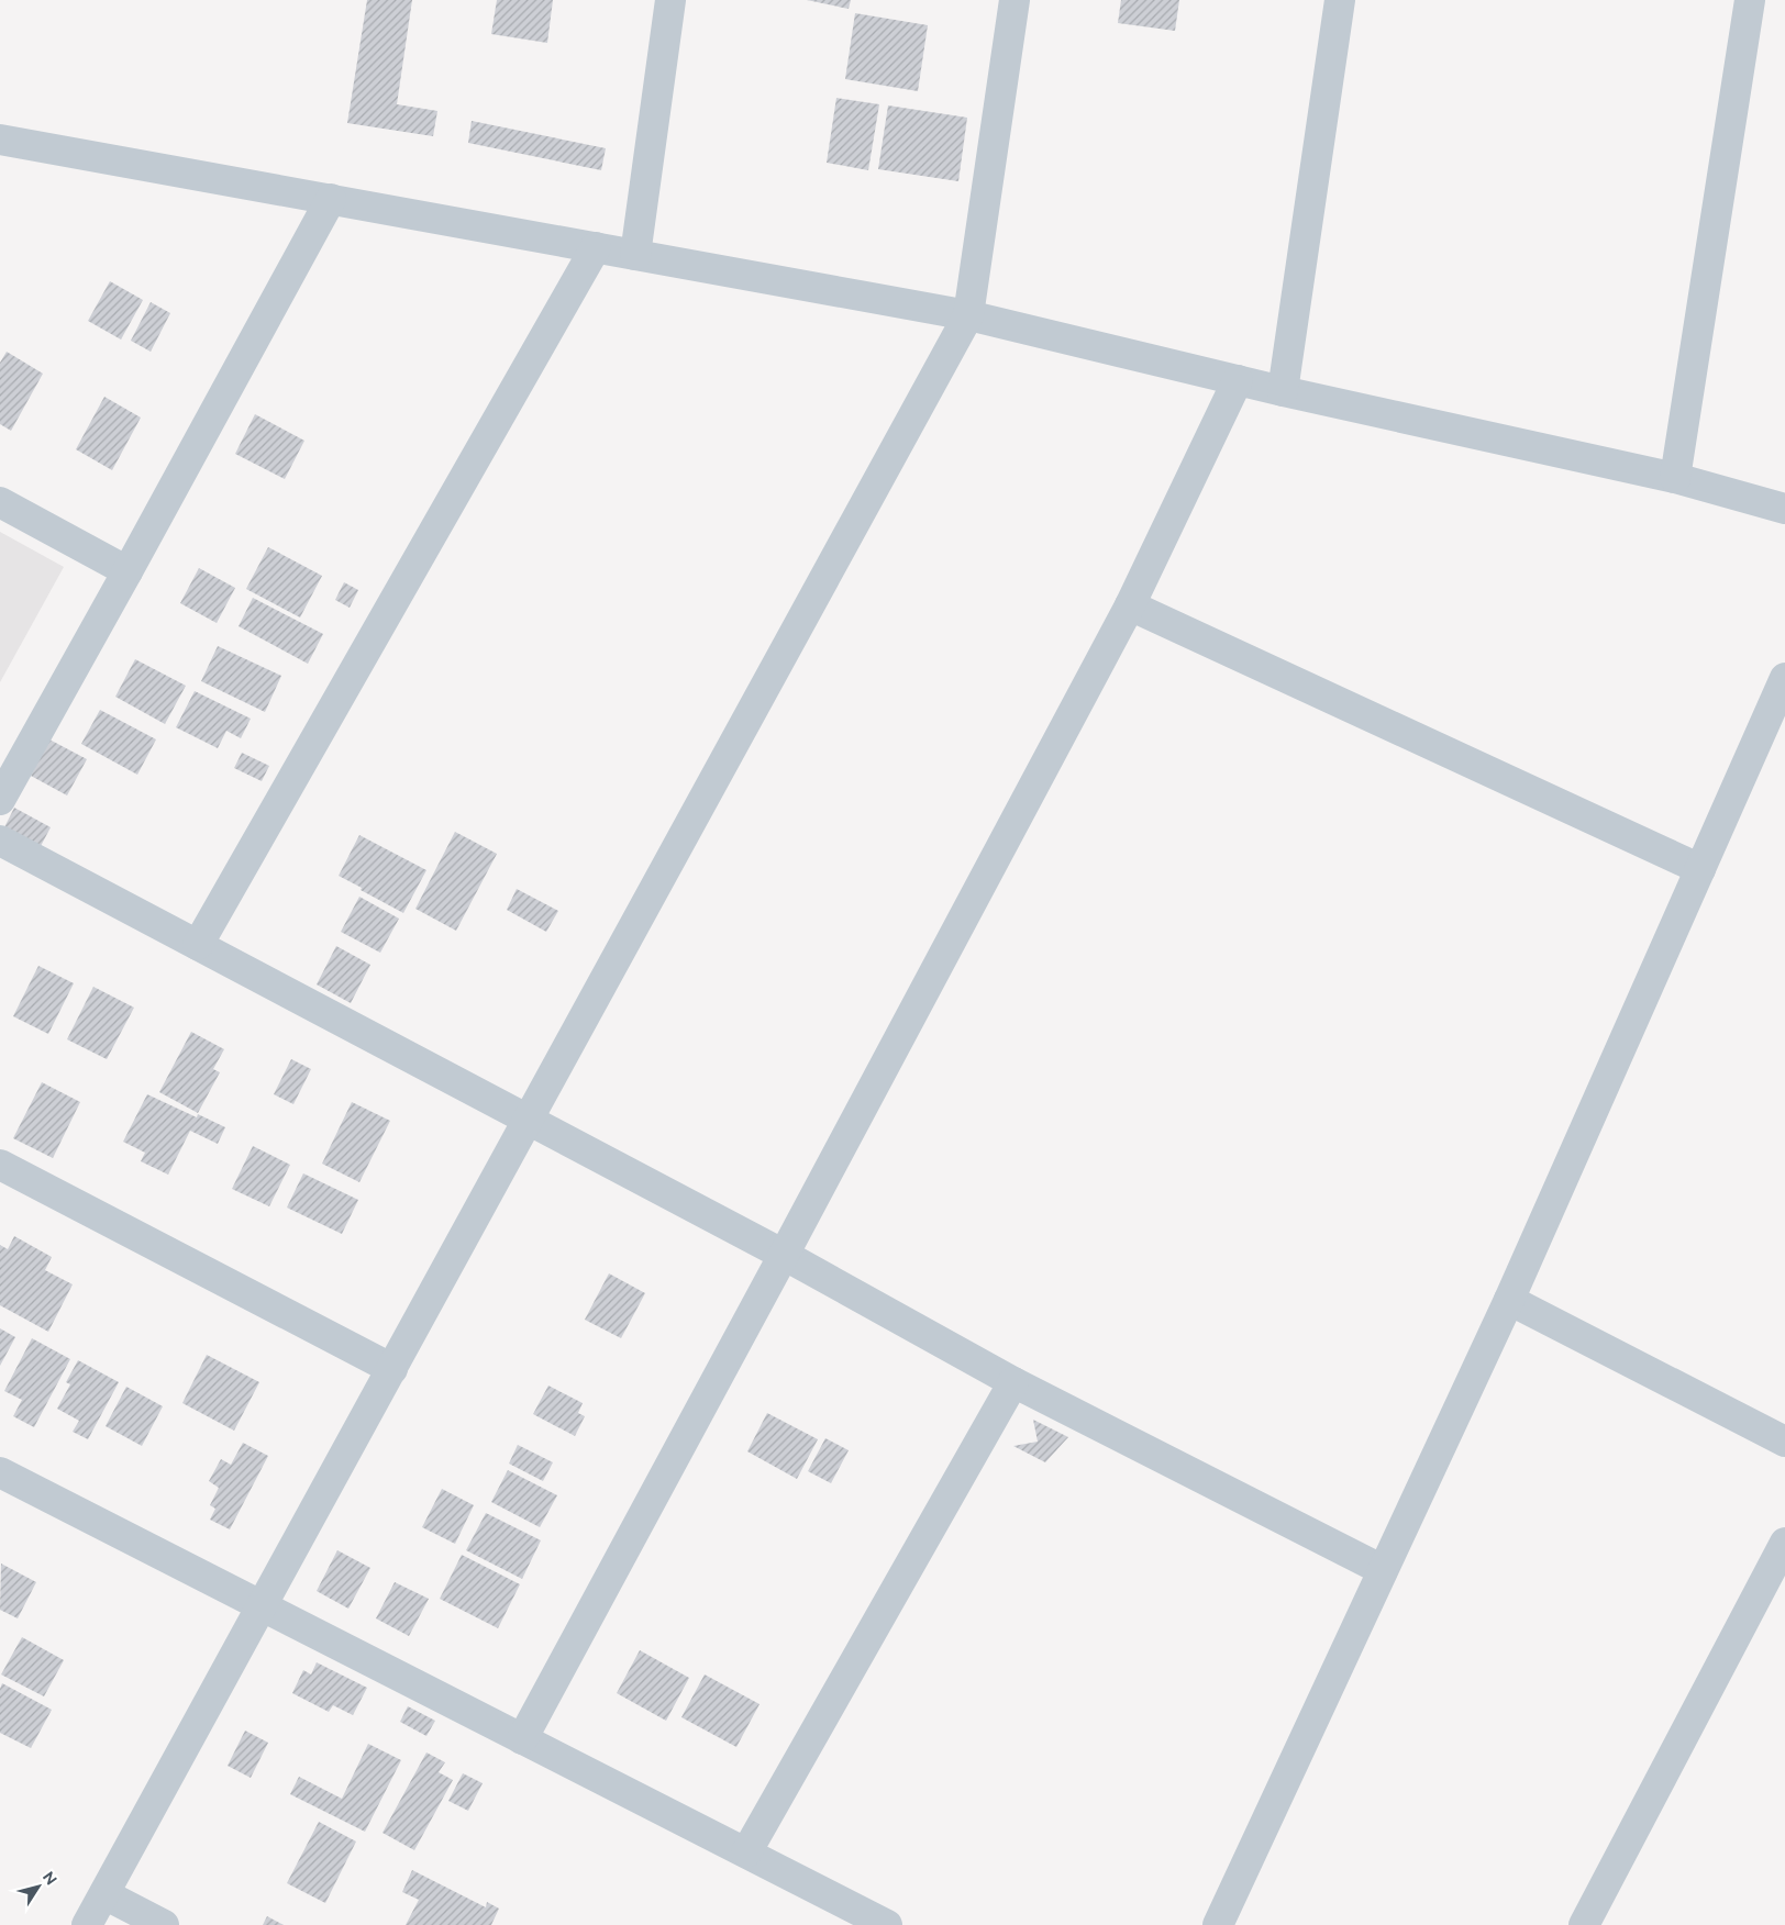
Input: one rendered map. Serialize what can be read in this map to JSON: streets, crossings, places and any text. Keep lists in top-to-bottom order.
{
  "north": "top right"
}
